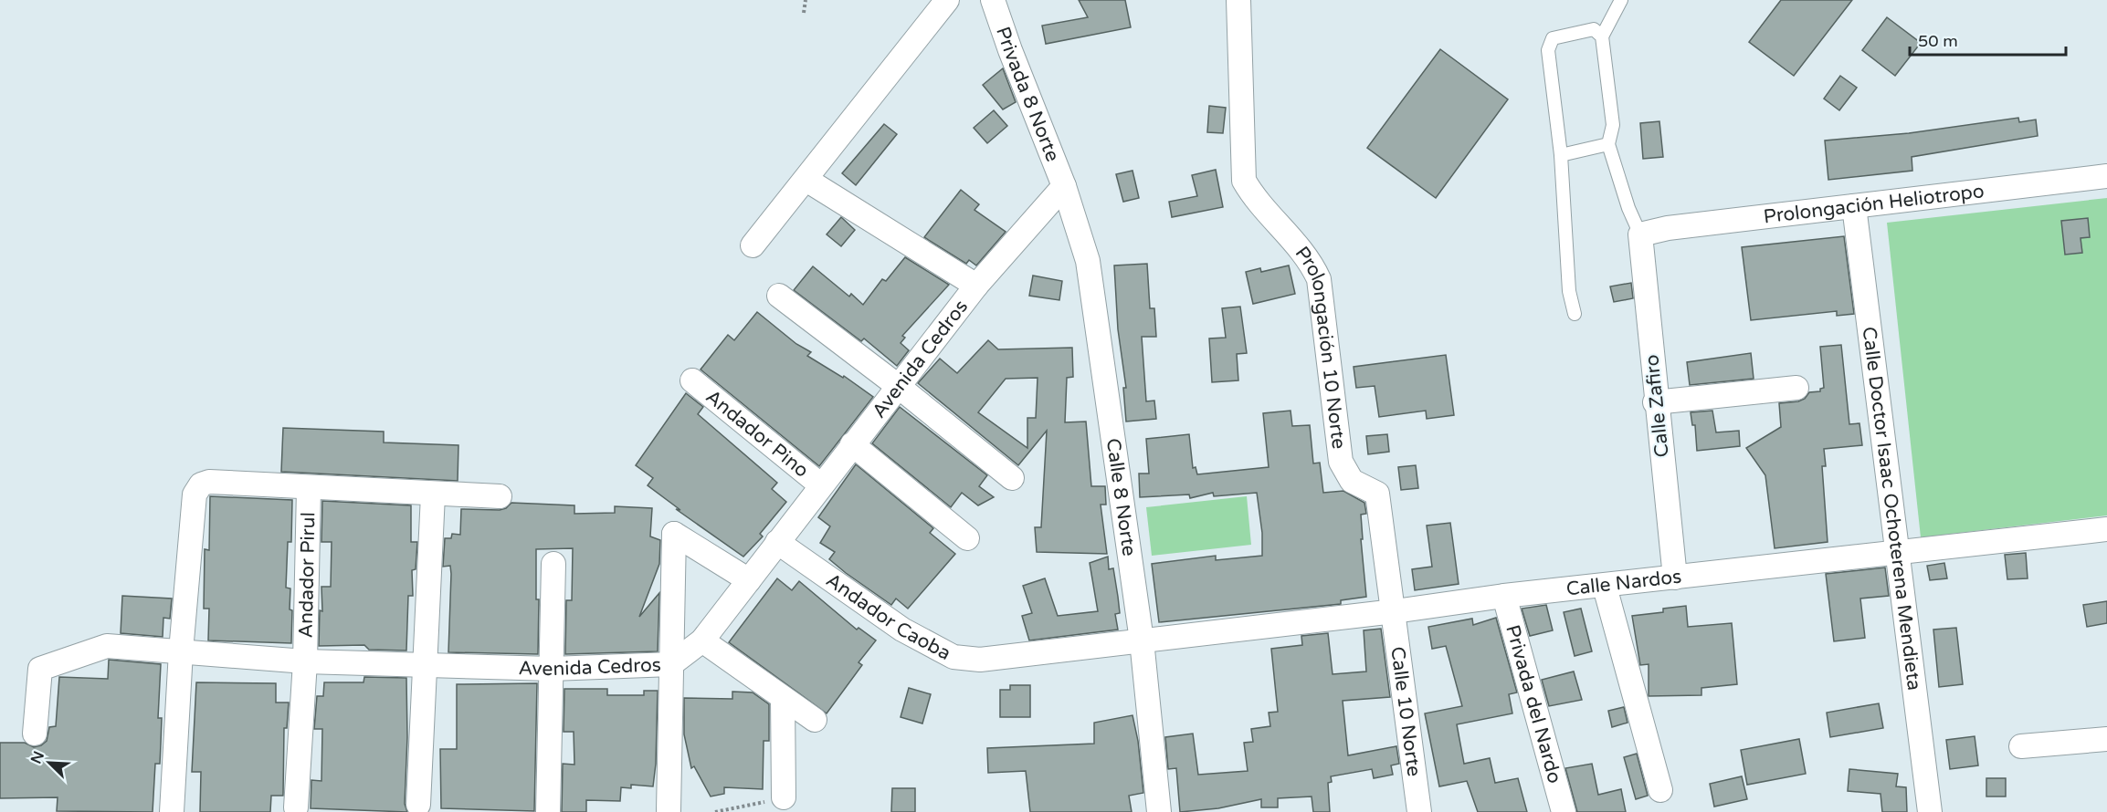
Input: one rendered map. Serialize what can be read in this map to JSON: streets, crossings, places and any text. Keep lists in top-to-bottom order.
{
  "streets": {
    "street": [
      "Privada 8 Norte",
      "Prolongación Heliotropo",
      "Prolongación 10 Norte",
      "Avenida Cedros",
      "Calle Zafiro",
      "Andador Pino",
      "Calle 8 Norte",
      "Calle Doctor Isaac Ochoterena Mendieta",
      "Andador Pirul",
      "Calle Nardos",
      "Andador Caoba",
      "Privada del Nardo",
      "Calle 10 Norte"
    ]
  },
  "crossings": [
    ["Privada 8 Norte", "Avenida Cedros"],
    ["Privada 8 Norte", "Calle 8 Norte"],
    ["Prolongación Heliotropo", "Calle Zafiro"],
    ["Prolongación Heliotropo", "Calle Doctor Isaac Ochoterena Mendieta"],
    ["Prolongación 10 Norte", "Calle Nardos"],
    ["Prolongación 10 Norte", "Calle 10 Norte"],
    ["Avenida Cedros", "Andador Pino"],
    ["Avenida Cedros", "Calle 8 Norte"],
    ["Avenida Cedros", "Andador Pirul"],
    ["Avenida Cedros", "Andador Caoba"],
    ["Calle Zafiro", "Calle Nardos"],
    ["Calle 8 Norte", "Calle Nardos"],
    ["Calle 8 Norte", "Andador Caoba"],
    ["Calle Doctor Isaac Ochoterena Mendieta", "Calle Nardos"],
    ["Calle Nardos", "Andador Caoba"],
    ["Calle Nardos", "Privada del Nardo"],
    ["Calle Nardos", "Calle 10 Norte"]
  ],
  "scale_bar": "50 m",
  "north": "top left"
}
